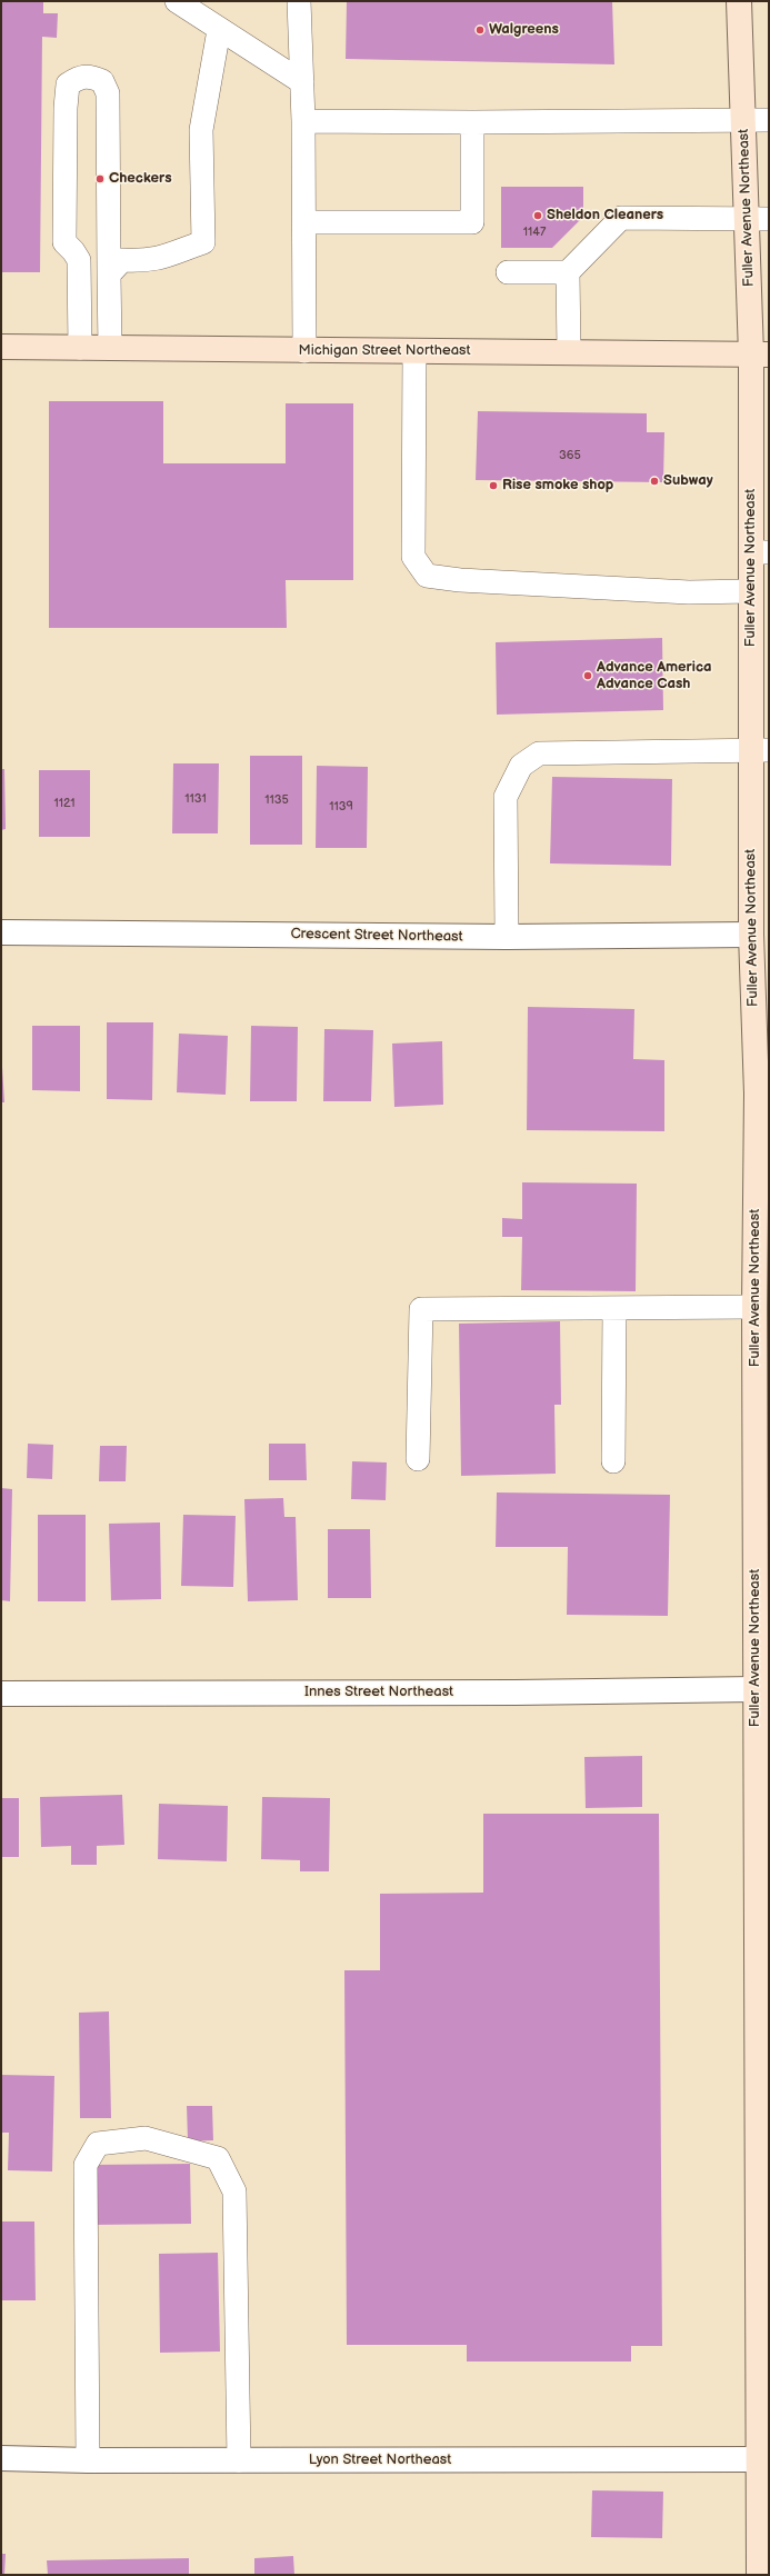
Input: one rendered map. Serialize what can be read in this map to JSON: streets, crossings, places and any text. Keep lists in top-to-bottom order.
{
  "streets": {
    "main road": ["Fuller Avenue Northeast", "Michigan Street Northeast"],
    "street": ["Crescent Street Northeast", "Innes Street Northeast", "Lyon Street Northeast"]
  },
  "crossings": [
    ["Fuller Avenue Northeast", "Michigan Street Northeast"],
    ["Fuller Avenue Northeast", "Crescent Street Northeast"],
    ["Fuller Avenue Northeast", "Innes Street Northeast"],
    ["Fuller Avenue Northeast", "Lyon Street Northeast"]
  ],
  "places": [
    "Walgreens",
    "Checkers",
    "Sheldon Cleaners",
    "Subway",
    "Rise smoke shop",
    "Advance America Advance Cash"
  ],
  "house_numbers": [
    "1147",
    "365",
    "1131",
    "1135",
    "1121",
    "1139"
  ]
}
